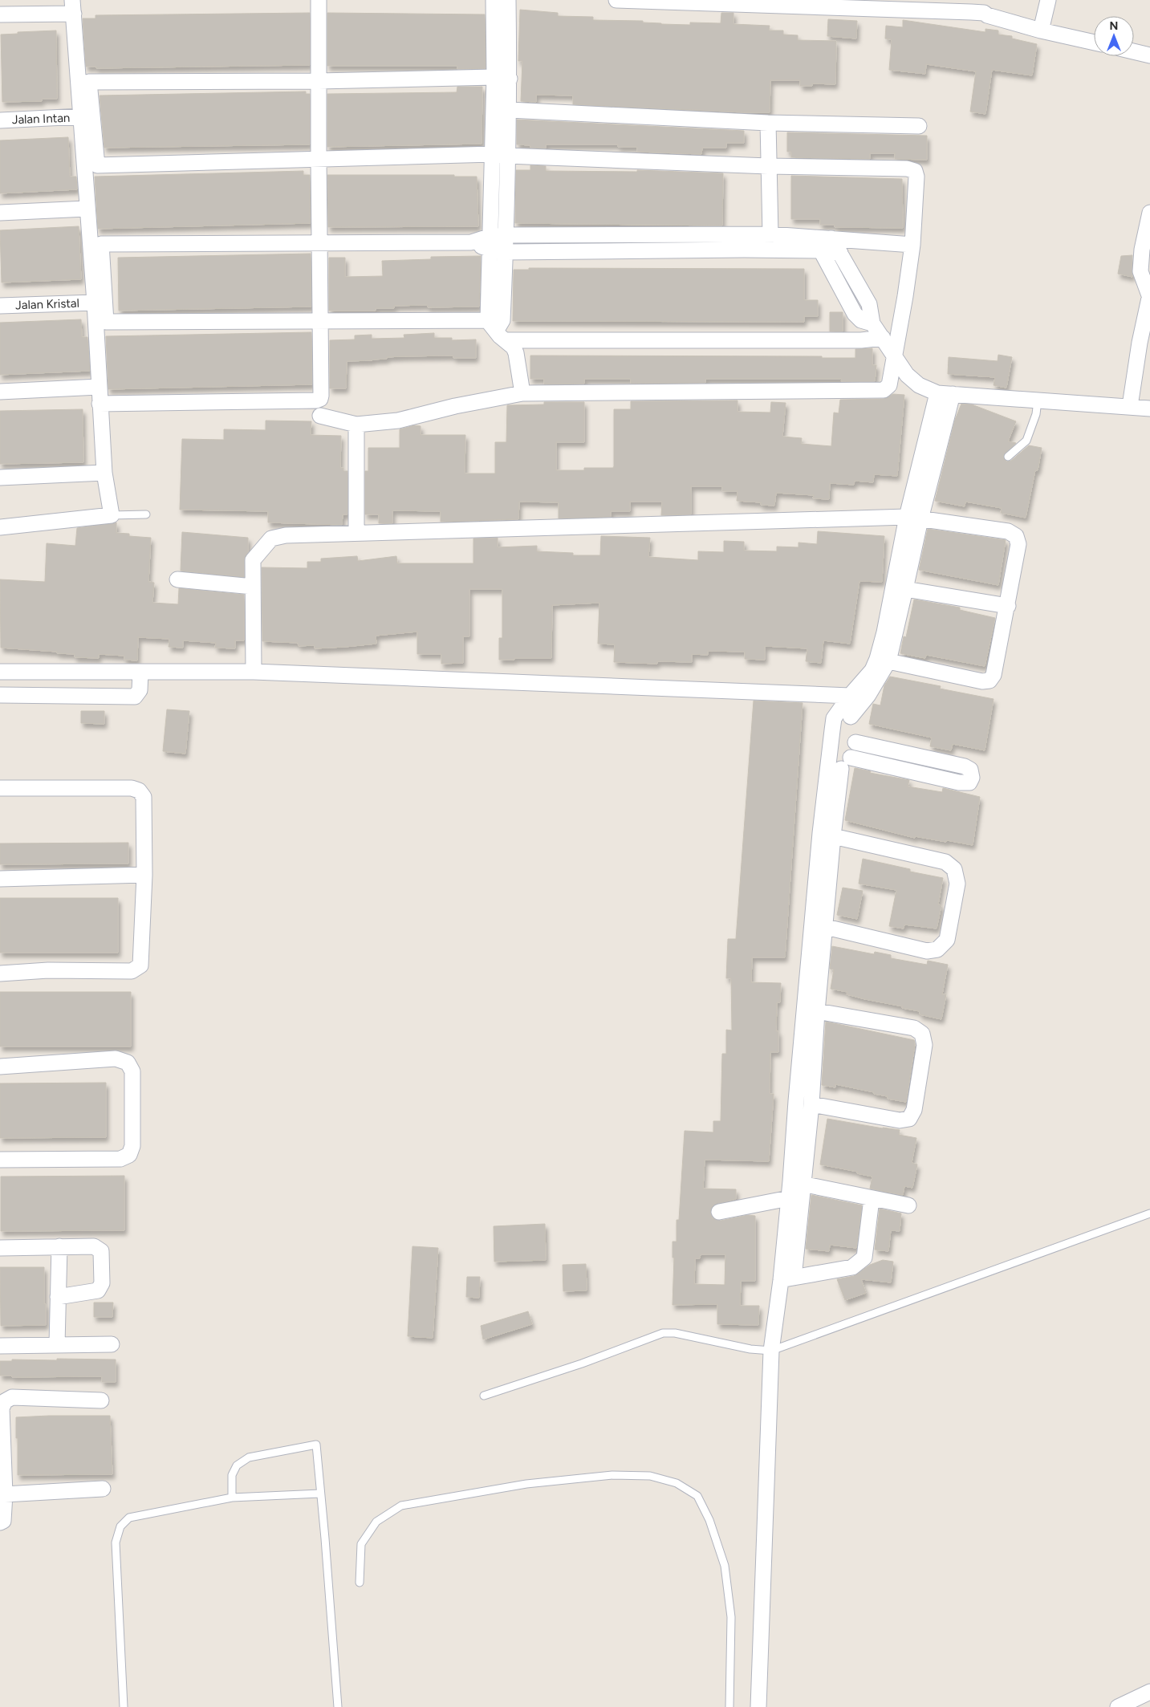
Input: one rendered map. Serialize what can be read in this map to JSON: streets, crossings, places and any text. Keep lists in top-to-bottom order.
{
  "streets": {
    "street": ["Jalan Intan", "Jalan Kristal"]
  },
  "north": "top"
}
